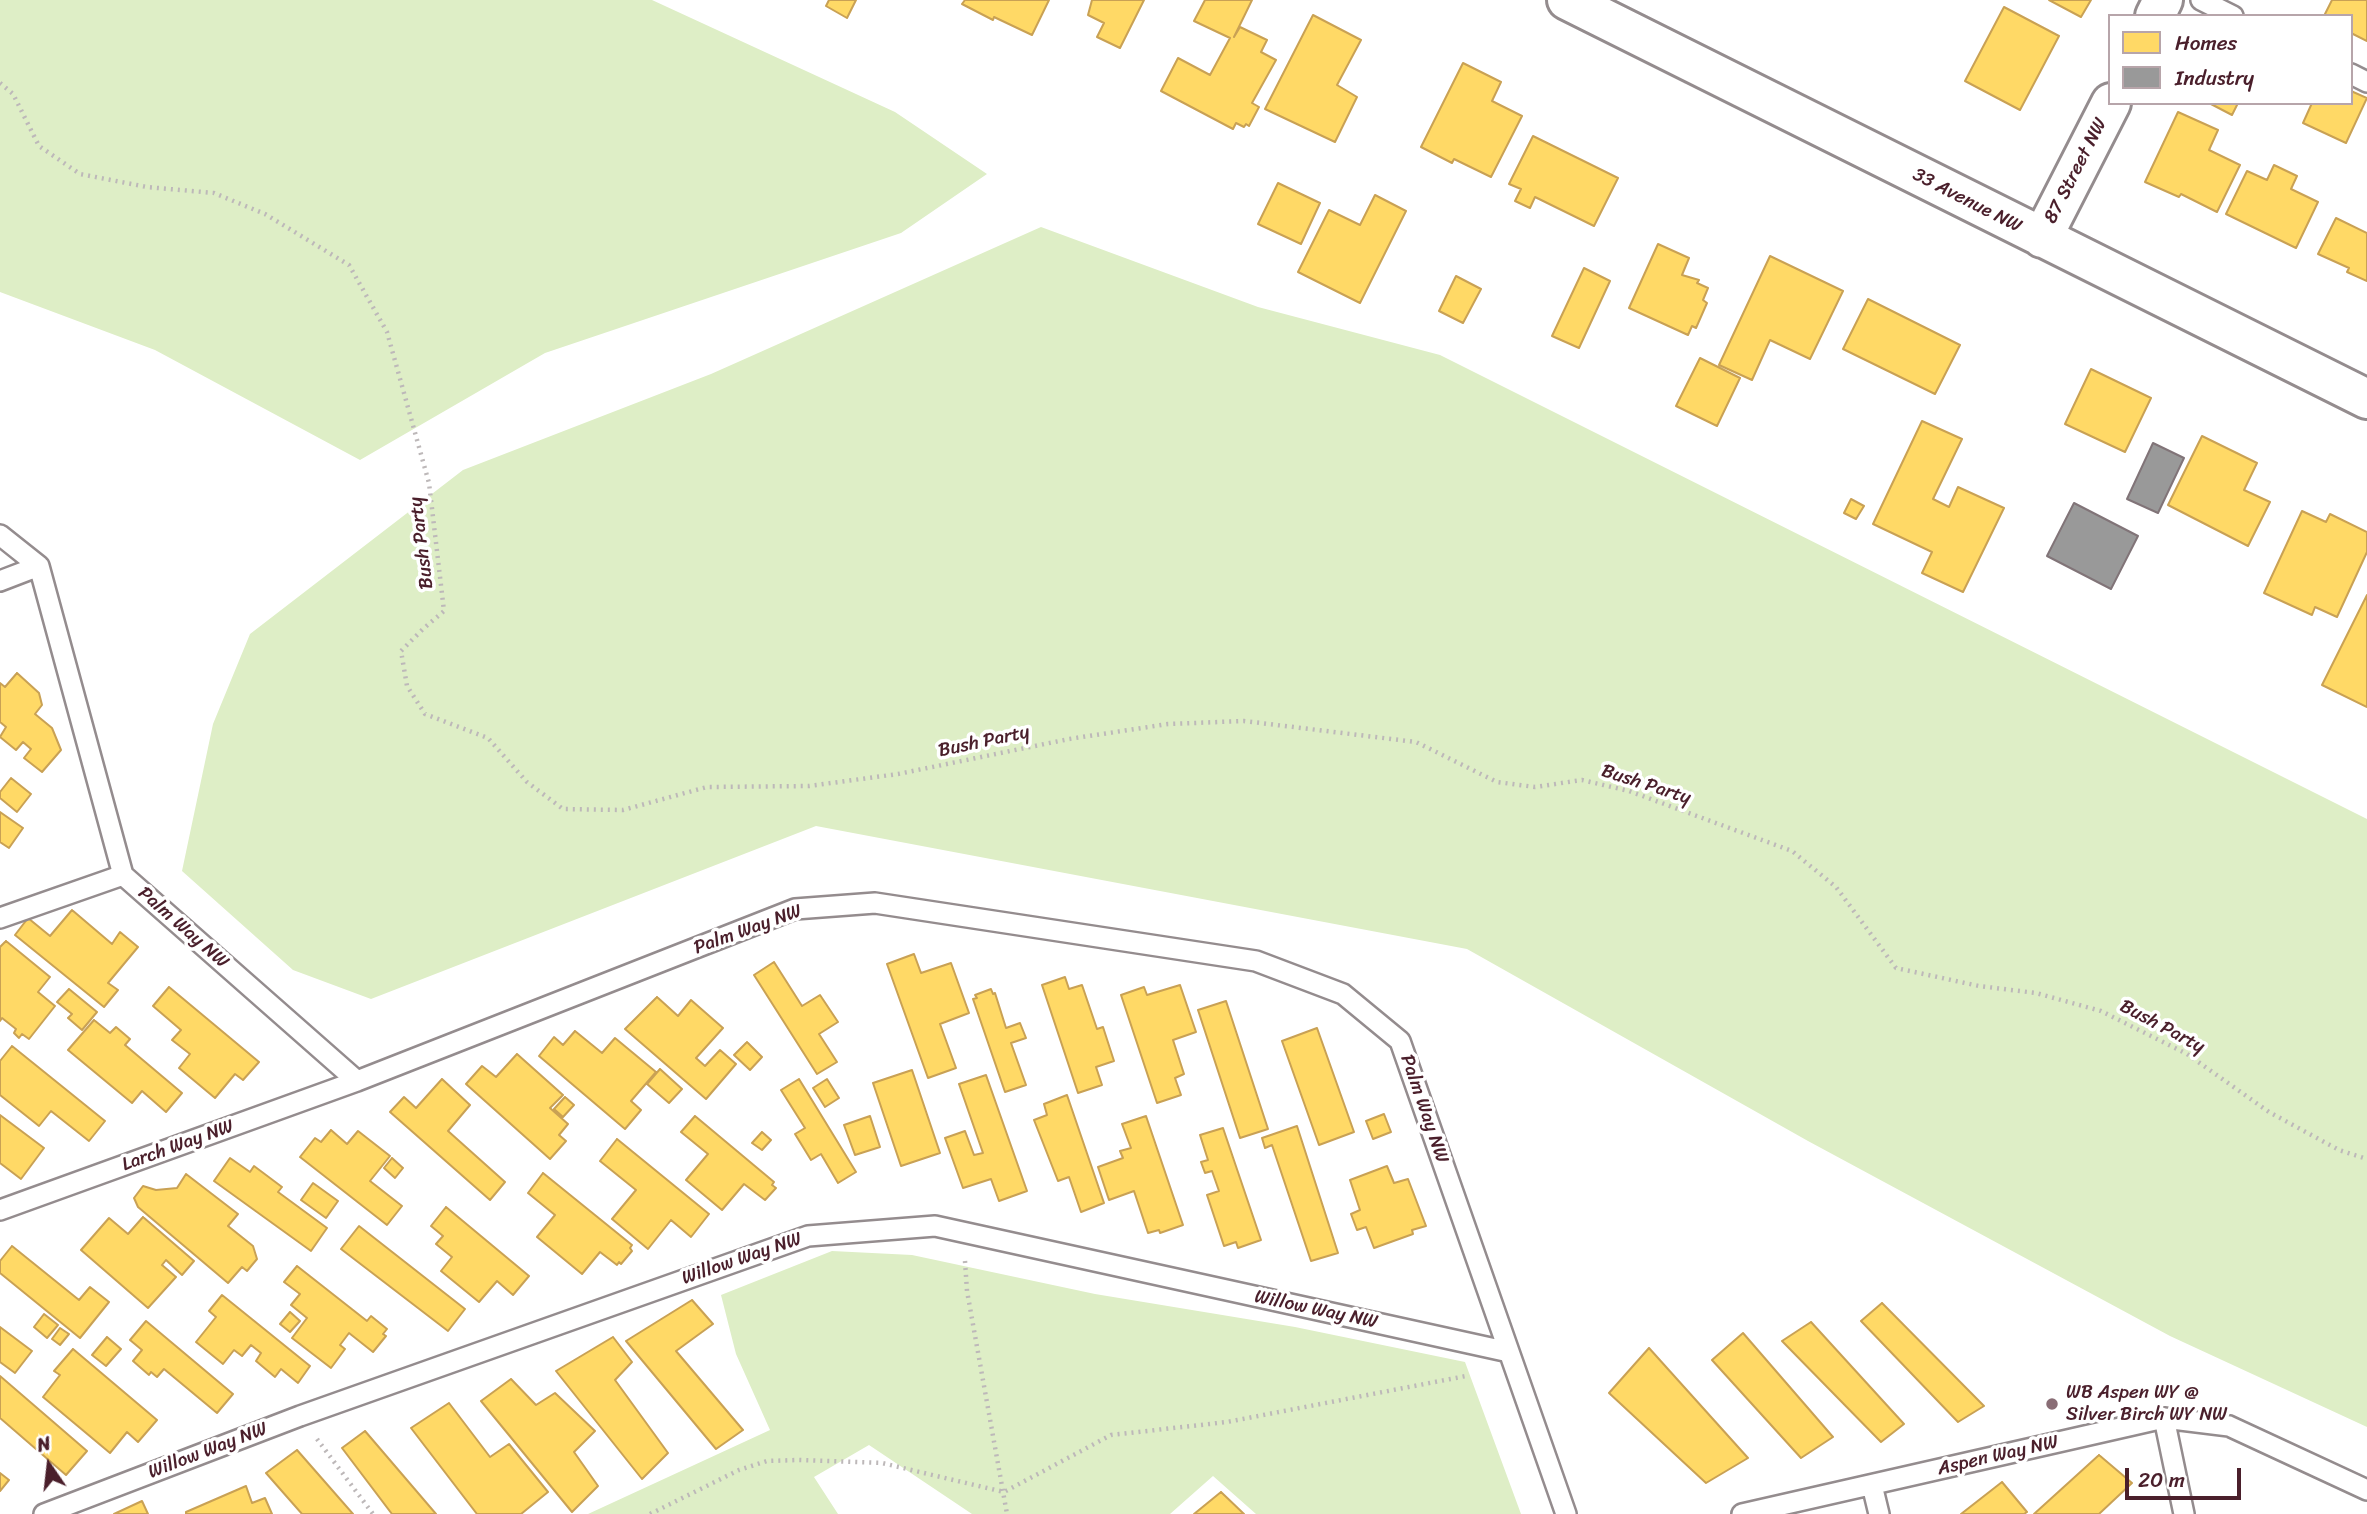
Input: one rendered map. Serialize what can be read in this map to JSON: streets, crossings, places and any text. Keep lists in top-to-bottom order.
{
  "streets": {
    "street": ["87 Street NW", "33 Avenue NW"],
    "lane": [
      "Palm Way NW",
      "Larch Way NW",
      "Willow Way NW",
      "Aspen Way NW"
    ],
    "path": ["Bush Party"]
  },
  "crossings": [
    ["87 Street NW", "33 Avenue NW"],
    ["Palm Way NW", "Larch Way NW"],
    ["Palm Way NW", "Willow Way NW"]
  ],
  "places": ["WB Aspen WY @ Silver Birch WY NW"],
  "legend": ["Homes", "Industry"],
  "scale_bar": "20 m",
  "north": "top"
}
